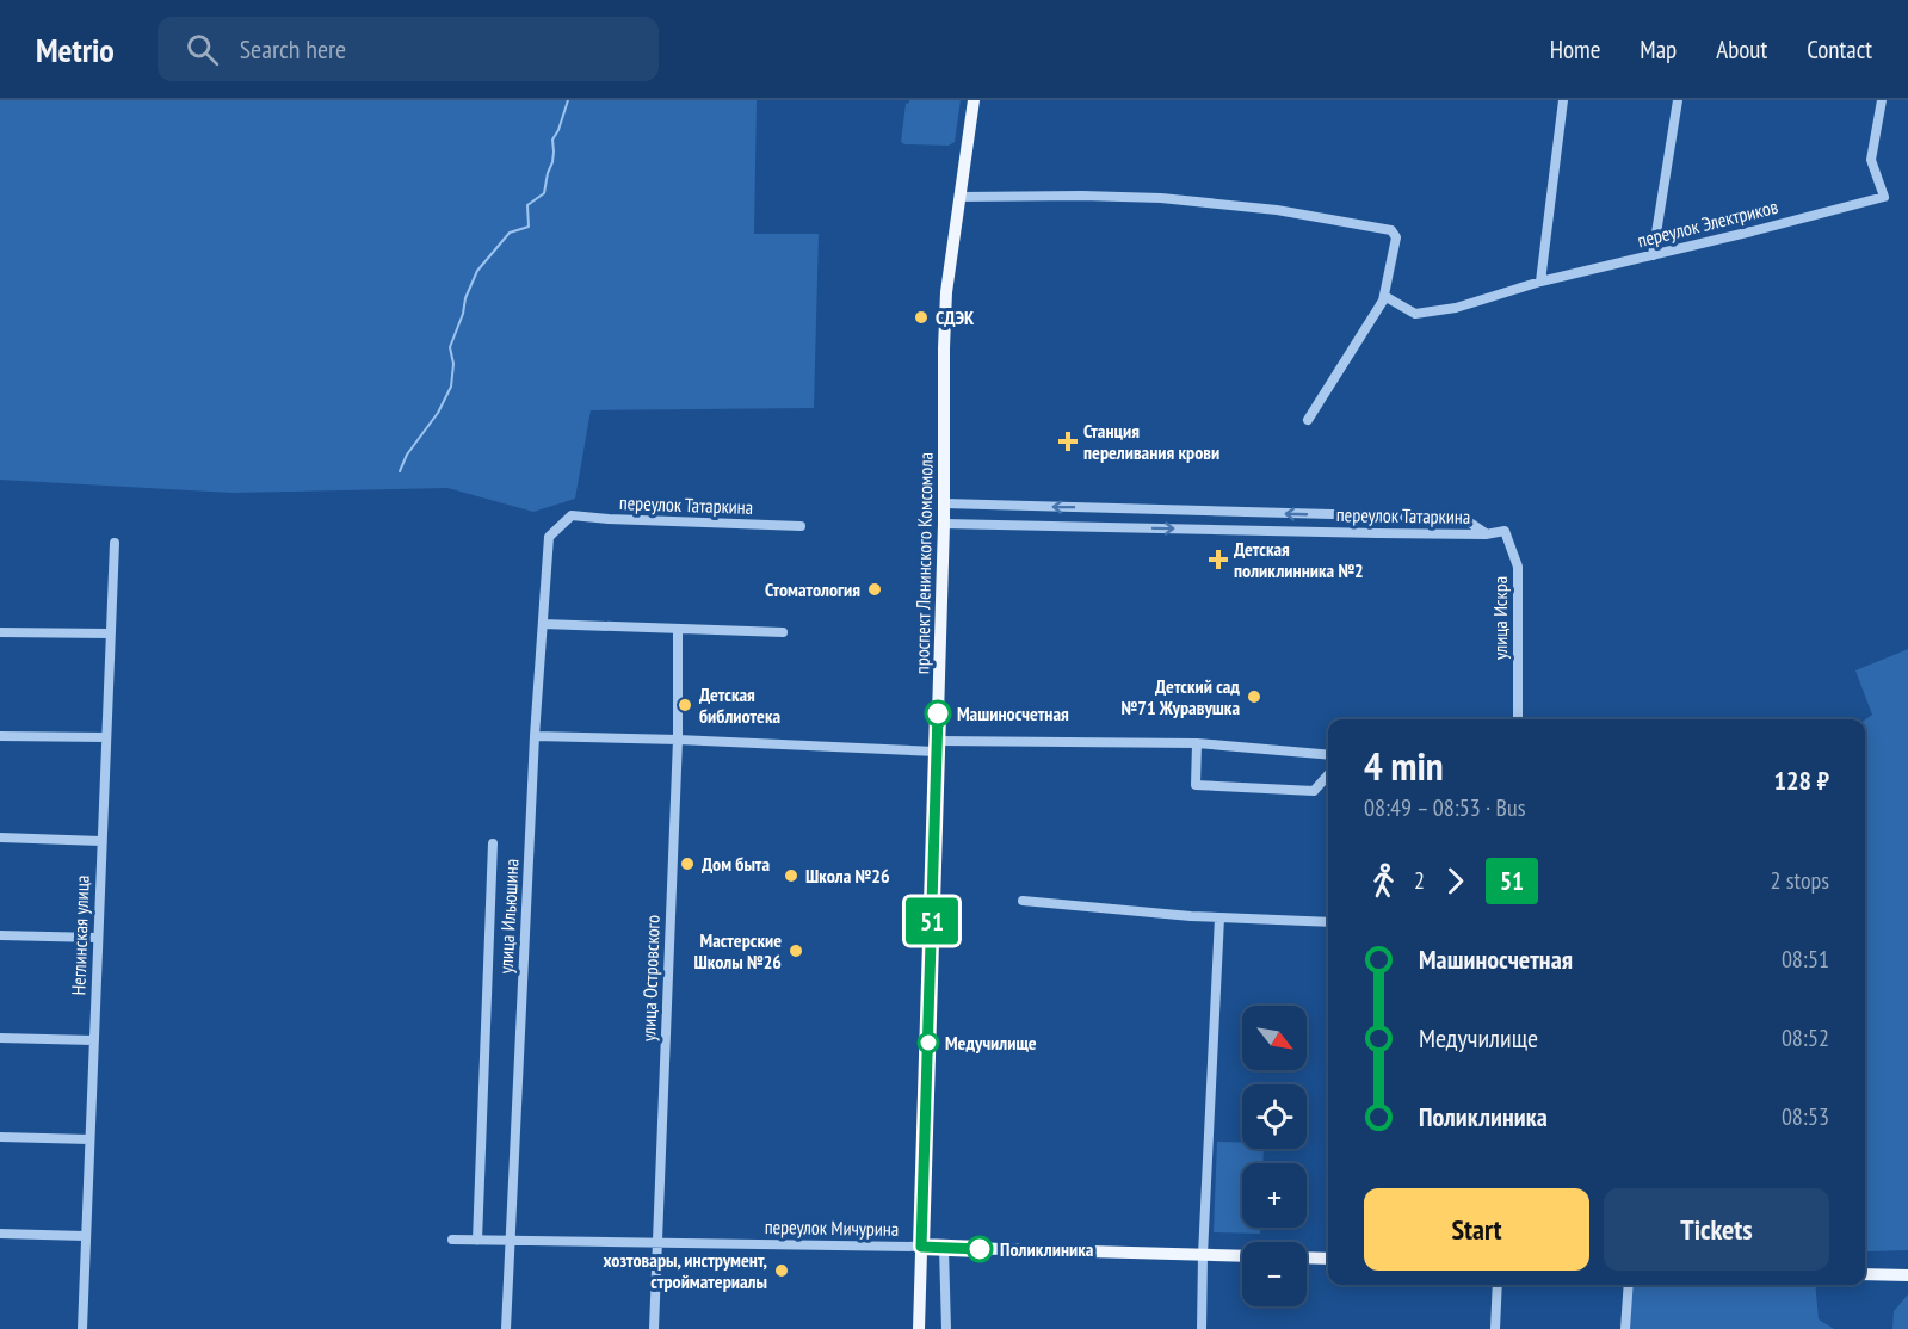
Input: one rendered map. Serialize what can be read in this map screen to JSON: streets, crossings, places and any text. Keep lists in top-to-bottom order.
{
  "streets": {
    "main road": ["проспект Ленинского Комсомола", "переулок Мичурина"],
    "street": [
      "переулок Электриков",
      "переулок Татаркина",
      "улица Искра",
      "улица Ильюшина",
      "Неглинская улица",
      "улица Островского"
    ]
  },
  "crossings": [
    ["переулок Татаркина", "проспект Ленинского Комсомола"],
    ["переулок Татаркина", "улица Искра"],
    ["переулок Татаркина", "улица Ильюшина"],
    ["проспект Ленинского Комсомола", "переулок Мичурина"],
    ["улица Ильюшина", "переулок Мичурина"],
    ["улица Островского", "переулок Мичурина"]
  ],
  "places": {
    "other": [
      "СДЭК",
      "Стоматология",
      "Детский сад №71 Журавушка",
      "Детская библиотека",
      "Машиносчетная",
      "Дом быта",
      "Школа №26",
      "Мастерские Школы №26",
      "Медучилище",
      "Поликлиника",
      "хозтовары, инструмент, стройматериалы"
    ],
    "health": ["Станция переливания крови", "Детская поликлинника №2"]
  },
  "lines": ["bus line 51"],
  "north": "bottom right",
  "page": {
    "header": "Metrio",
    "search": "Search here",
    "nav": [
      "Home",
      "Map",
      "About",
      "Contact"
    ],
    "on_map": "51",
    "heading": ["4 min", "08:49 – 08:53 · Bus", "128 ₽"],
    "legs": ["2", "51", "2 stops"],
    "list": [
      {
        "name": "Машиносчетная",
        "value": "08:51"
      },
      {
        "name": "Медучилище",
        "value": "08:52"
      },
      {
        "name": "Поликлиника",
        "value": "08:53"
      }
    ],
    "map_buttons": ["+", "−"],
    "buttons": ["Start", "Tickets"]
  }
}
